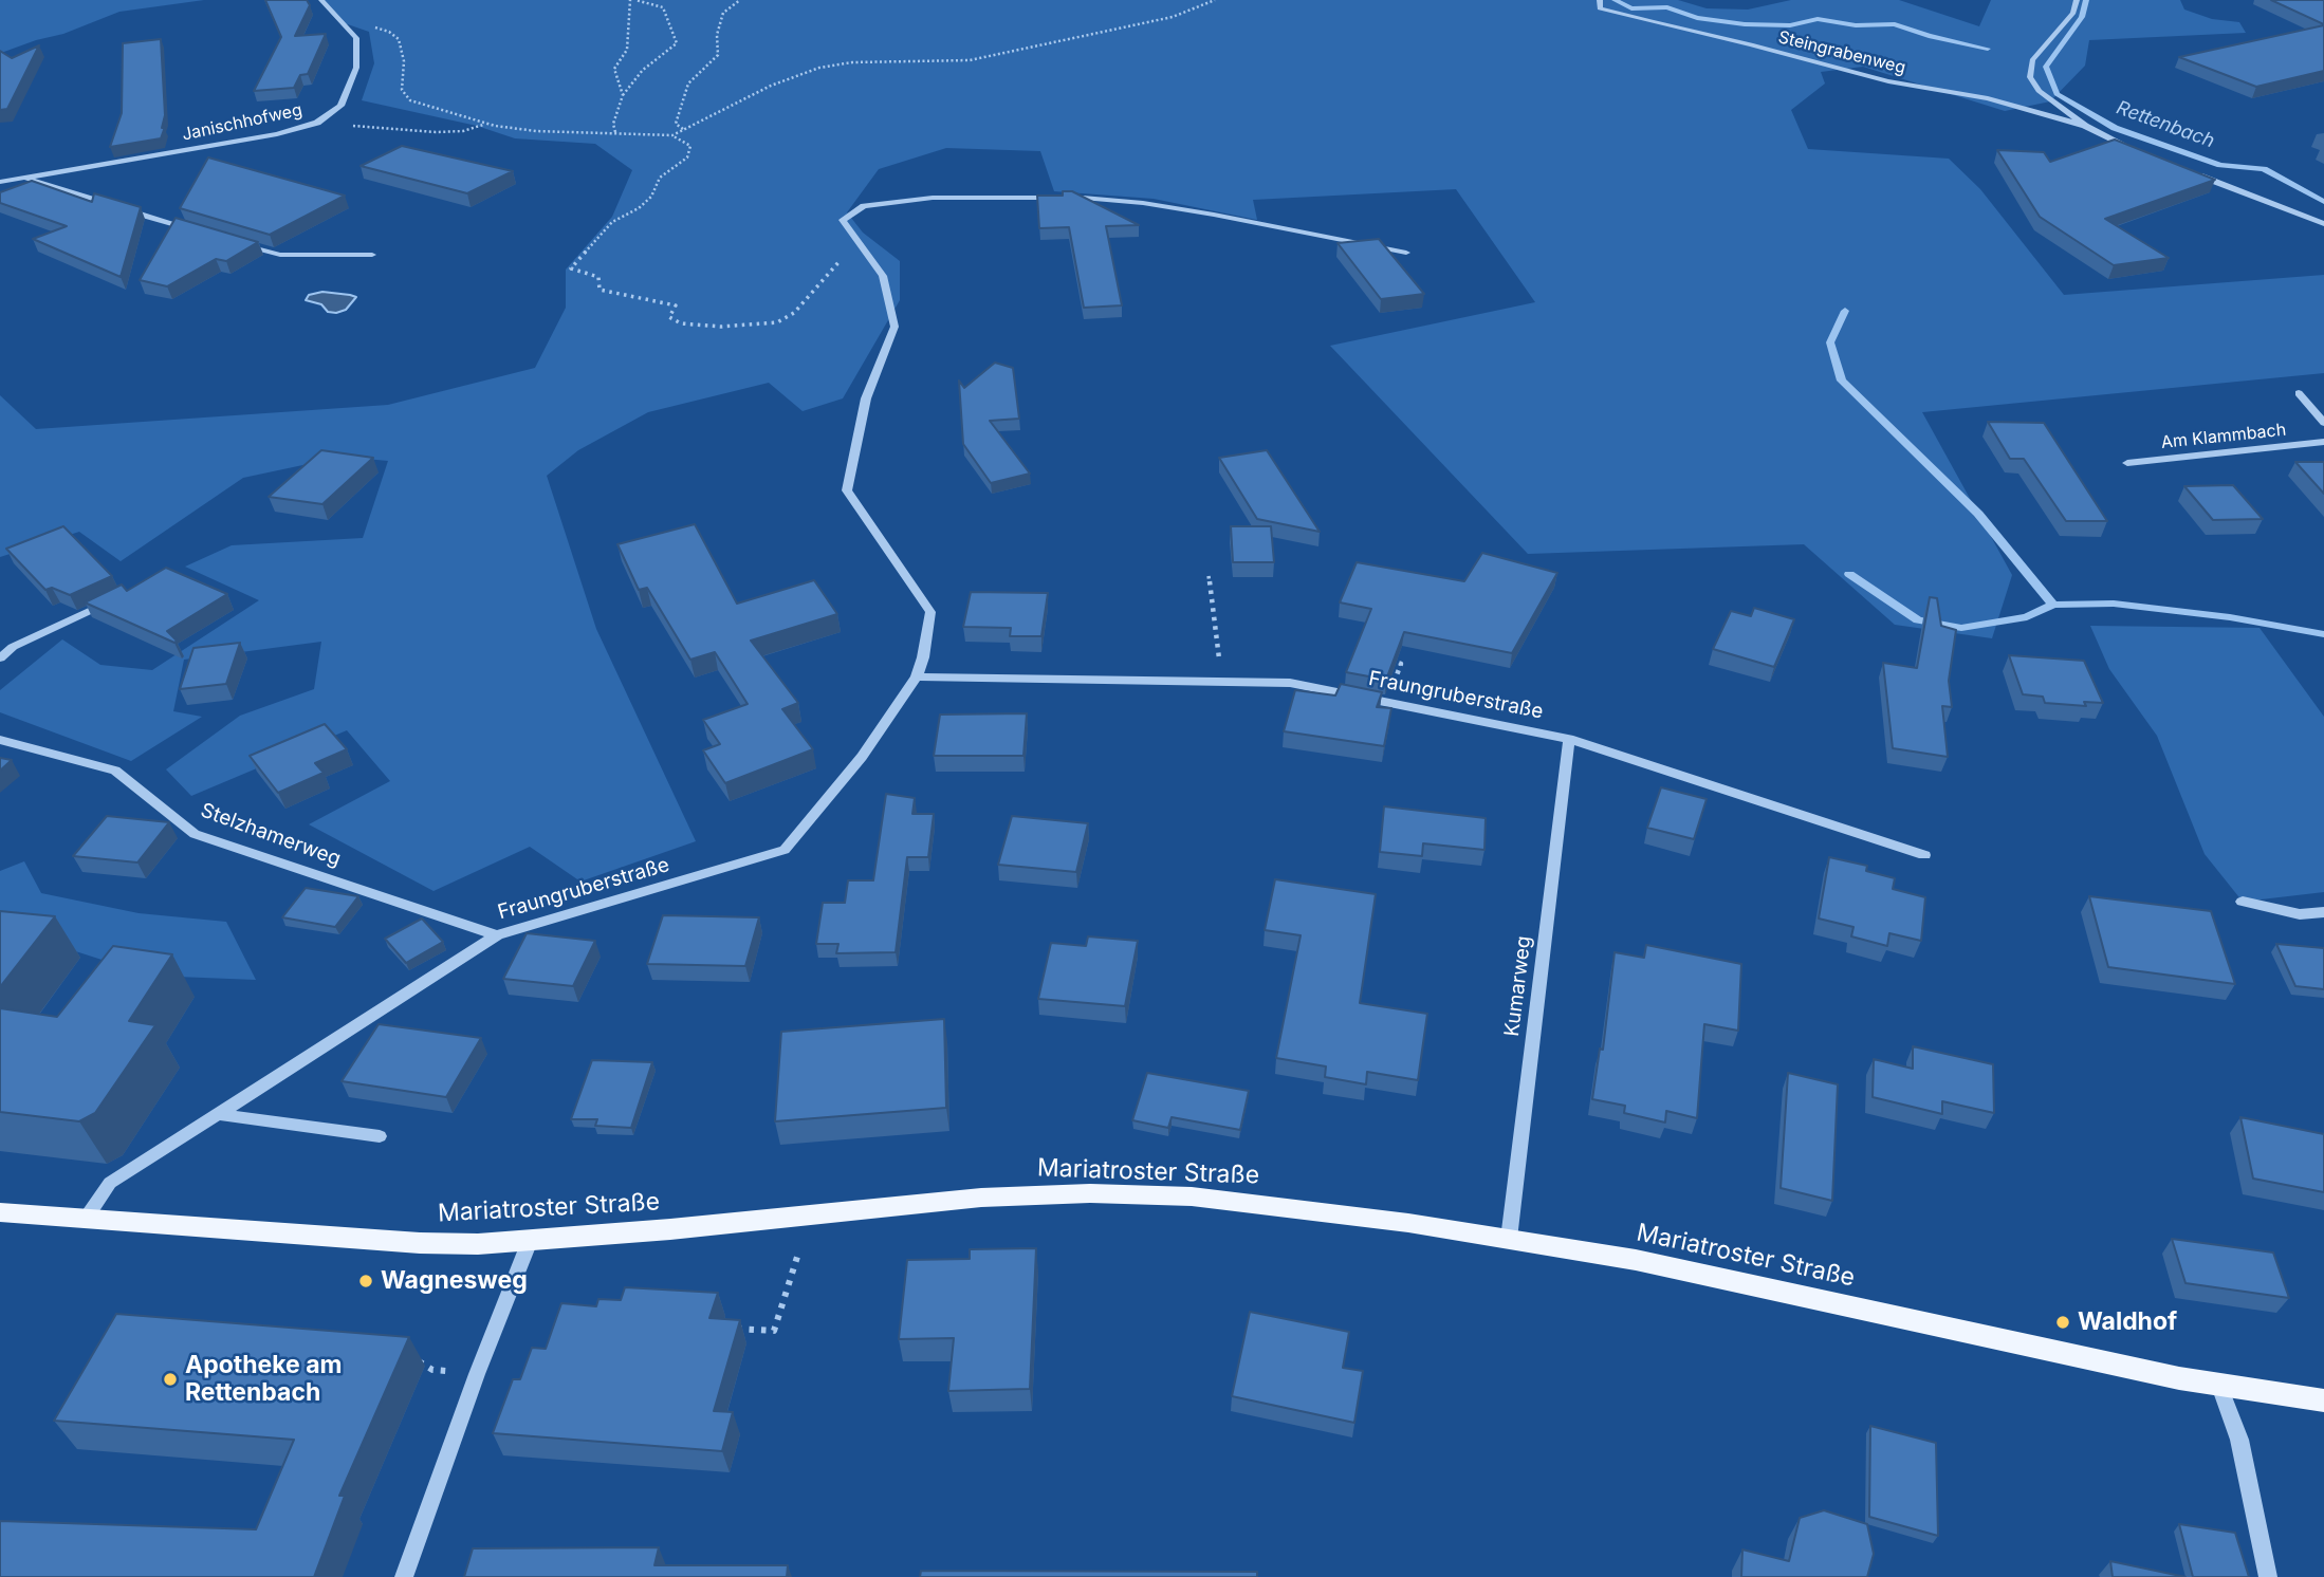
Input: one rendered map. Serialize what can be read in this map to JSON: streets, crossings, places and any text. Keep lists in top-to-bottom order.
{
  "streets": {
    "main road": ["Mariatroster Straße"],
    "street": [
      "Steingrabenweg",
      "Janischhofweg",
      "Am Klammbach",
      "Fraungruberstraße",
      "Stelzhamerweg",
      "Kumarweg"
    ]
  },
  "crossings": [
    ["Fraungruberstraße", "Stelzhamerweg"],
    ["Fraungruberstraße", "Kumarweg"],
    ["Fraungruberstraße", "Mariatroster Straße"],
    ["Kumarweg", "Mariatroster Straße"]
  ],
  "water": ["Rettenbach"],
  "places": ["Wagnesweg", "Waldhof", "Apotheke am Rettenbach"]
}
